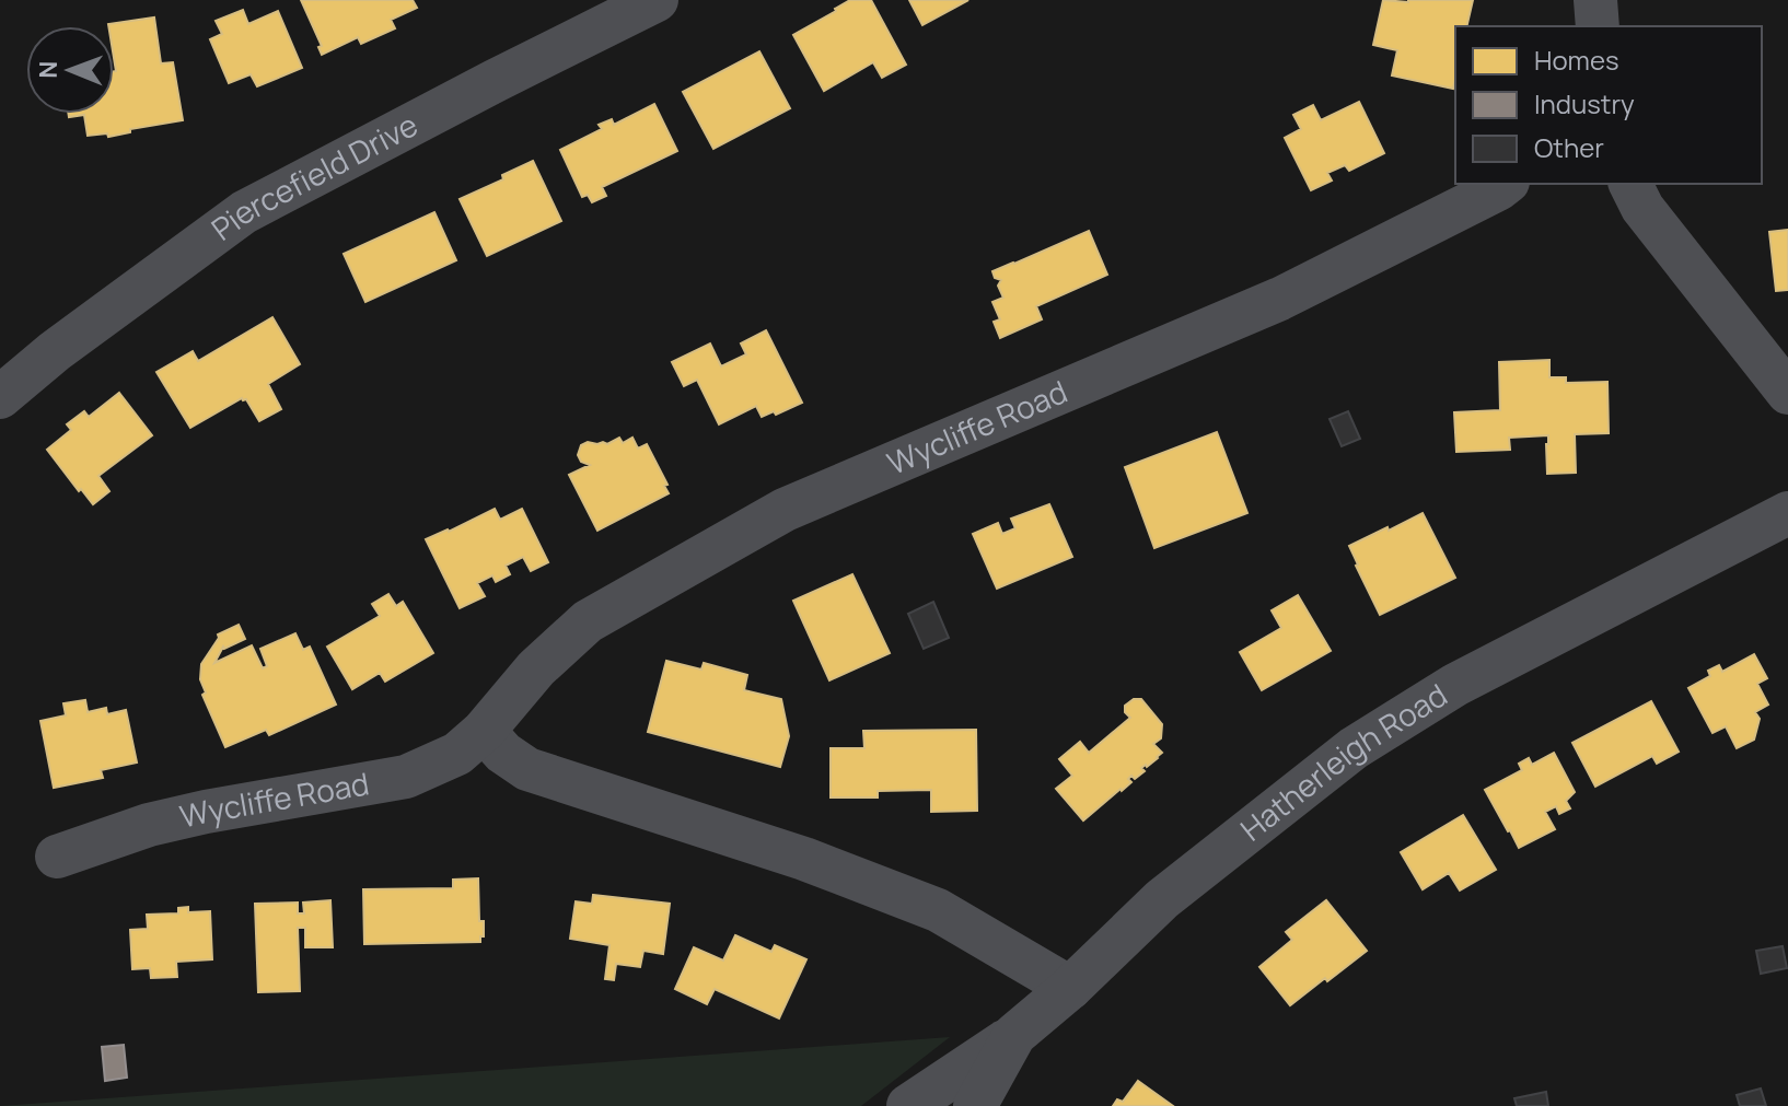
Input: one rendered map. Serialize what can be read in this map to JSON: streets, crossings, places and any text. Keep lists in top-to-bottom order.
{
  "streets": {
    "street": ["Piercefield Drive", "Wycliffe Road", "Hatherleigh Road"]
  },
  "legend": ["Homes", "Industry", "Other"],
  "north": "left"
}
